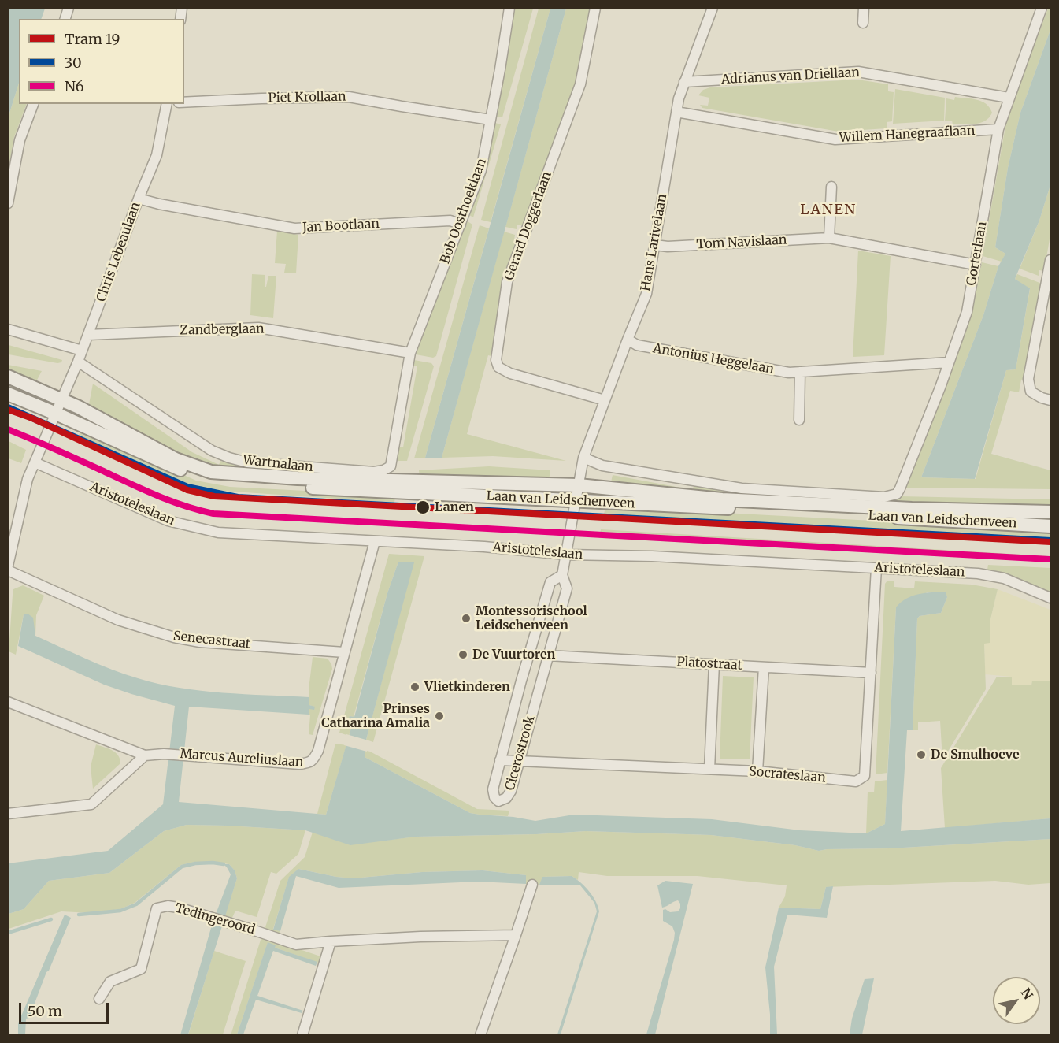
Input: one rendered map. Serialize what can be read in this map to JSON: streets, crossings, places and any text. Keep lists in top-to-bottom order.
{
  "streets": {
    "street": [
      "Adrianus van Driellaan",
      "Piet Krollaan",
      "Willem Hanegraaflaan",
      "Bob Oosthoeklaan",
      "Jan Bootlaan",
      "Gerard Doggerlaan",
      "Hans Larivelaan",
      "Tom Navislaan",
      "Chris Lebeaulaan",
      "Gorterlaan",
      "Zandberglaan",
      "Antonius Heggelaan",
      "Wartnalaan",
      "Laan van Leidschenveen",
      "Aristoteleslaan",
      "Senecastraat",
      "Platostraat",
      "Cicerostrook",
      "Marcus Aureliuslaan",
      "Socrateslaan",
      "Tedingeroord"
    ]
  },
  "crossings": [
    ["Adrianus van Driellaan", "Hans Larivelaan"],
    ["Adrianus van Driellaan", "Gorterlaan"],
    ["Piet Krollaan", "Bob Oosthoeklaan"],
    ["Willem Hanegraaflaan", "Hans Larivelaan"],
    ["Willem Hanegraaflaan", "Gorterlaan"],
    ["Bob Oosthoeklaan", "Jan Bootlaan"],
    ["Bob Oosthoeklaan", "Zandberglaan"],
    ["Bob Oosthoeklaan", "Wartnalaan"],
    ["Jan Bootlaan", "Chris Lebeaulaan"],
    ["Gerard Doggerlaan", "Hans Larivelaan"],
    ["Hans Larivelaan", "Tom Navislaan"],
    ["Hans Larivelaan", "Gorterlaan"],
    ["Hans Larivelaan", "Antonius Heggelaan"],
    ["Hans Larivelaan", "Laan van Leidschenveen"],
    ["Hans Larivelaan", "Cicerostrook"],
    ["Tom Navislaan", "Gorterlaan"],
    ["Chris Lebeaulaan", "Zandberglaan"],
    ["Chris Lebeaulaan", "Wartnalaan"],
    ["Chris Lebeaulaan", "Laan van Leidschenveen"],
    ["Gorterlaan", "Antonius Heggelaan"],
    ["Zandberglaan", "Wartnalaan"],
    ["Laan van Leidschenveen", "Cicerostrook"],
    ["Aristoteleslaan", "Cicerostrook"],
    ["Aristoteleslaan", "Marcus Aureliuslaan"],
    ["Aristoteleslaan", "Socrateslaan"],
    ["Senecastraat", "Marcus Aureliuslaan"],
    ["Platostraat", "Cicerostrook"],
    ["Platostraat", "Socrateslaan"],
    ["Cicerostrook", "Socrateslaan"]
  ],
  "districts": ["LANEN"],
  "places": [
    "Lanen",
    "Montessorischool Leidschenveen",
    "De Vuurtoren",
    "Vlietkinderen",
    "Prinses Catharina Amalia",
    "De Smulhoeve"
  ],
  "lines": ["transit line 30", "tram line 19", "transit line N6"],
  "legend": ["Tram 19", "30", "N6"],
  "scale_bar": "50 m",
  "north": "top right"
}
